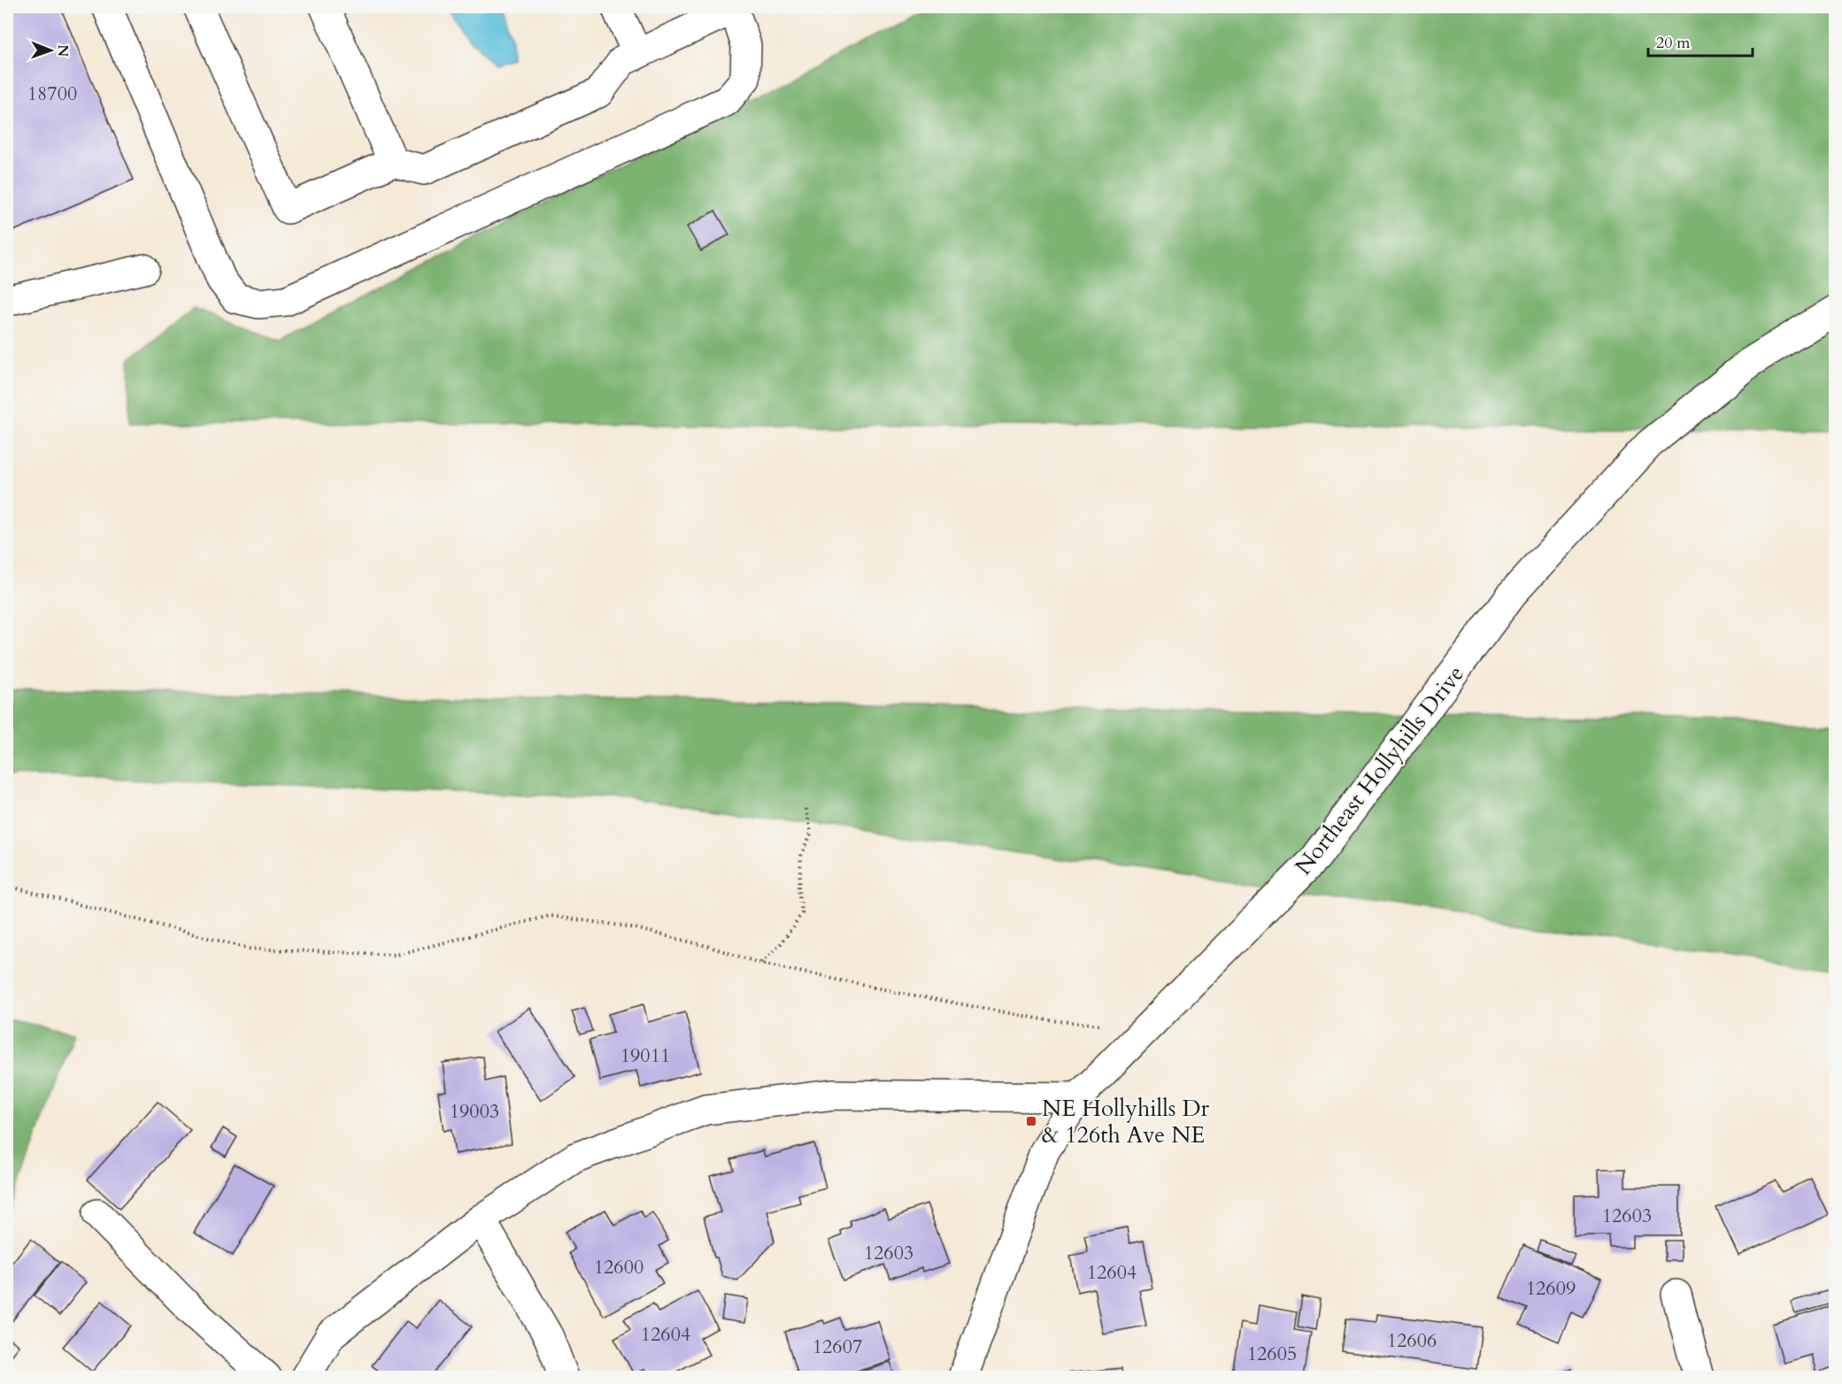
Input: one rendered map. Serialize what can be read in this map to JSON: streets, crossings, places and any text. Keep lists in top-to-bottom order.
{
  "streets": {
    "main road": ["Northeast Hollyhills Drive"]
  },
  "places": {
    "transit": ["NE Hollyhills Dr & 126th Ave NE"]
  },
  "house_numbers": [
    "18700",
    "19011",
    "19003",
    "12603",
    "12603",
    "12600",
    "12604",
    "12609",
    "12604",
    "12606",
    "12607",
    "12605"
  ],
  "scale_bar": "20 m",
  "north": "right"
}
